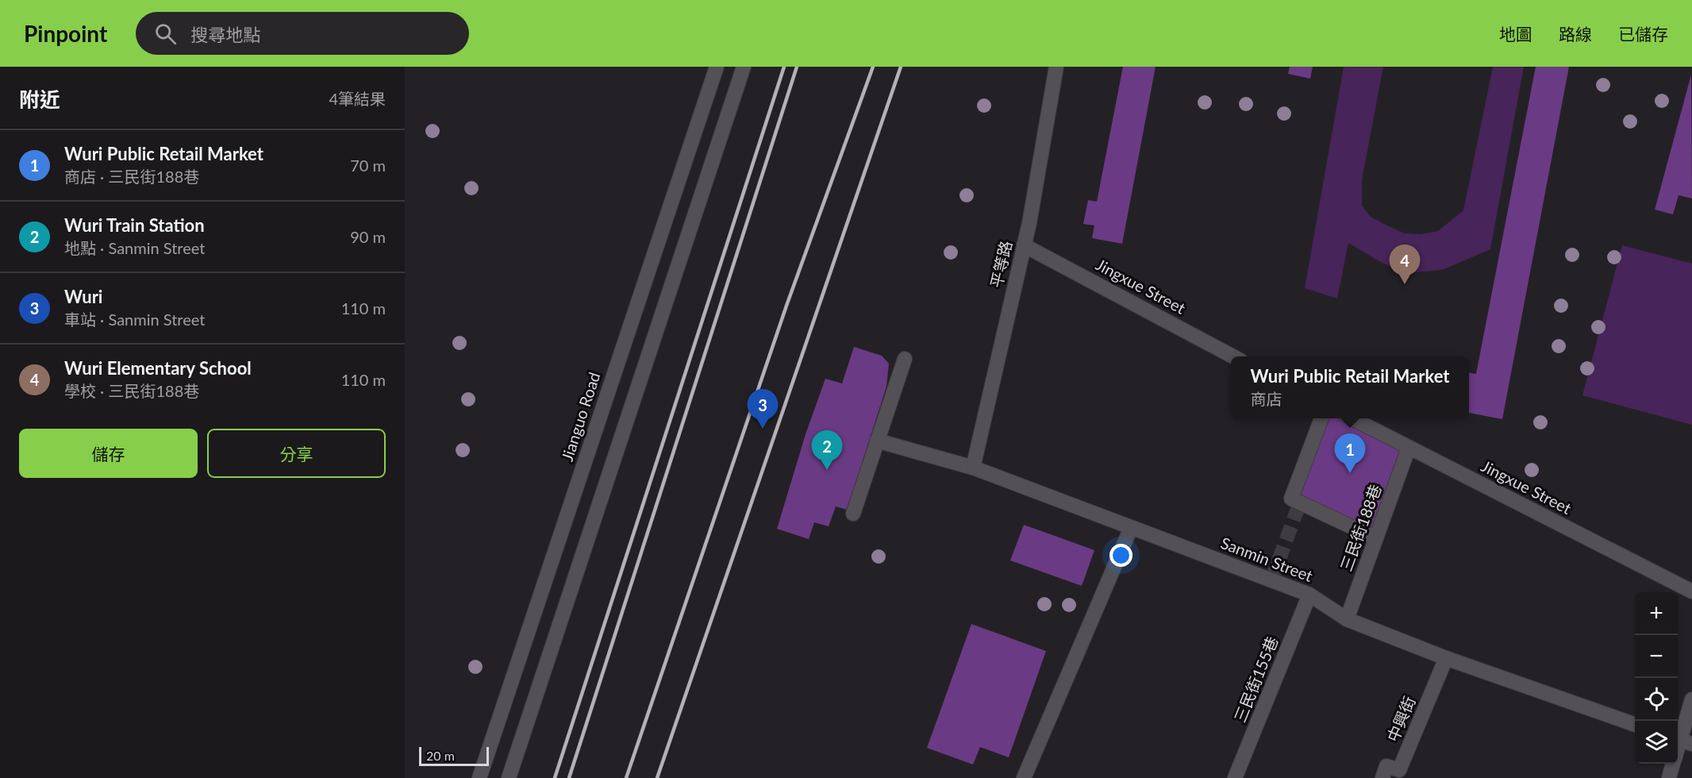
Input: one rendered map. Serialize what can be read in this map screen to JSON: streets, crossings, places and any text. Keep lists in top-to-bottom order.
{
  "streets": {
    "street": [
      "平等路",
      "Jingxue Street",
      "Jianguo Road",
      "三民街188巷",
      "Sanmin Street",
      "三民街155巷",
      "中興街"
    ]
  },
  "crossings": [
    ["平等路", "Jingxue Street"],
    ["平等路", "Sanmin Street"],
    ["Jingxue Street", "三民街188巷"],
    ["三民街188巷", "Sanmin Street"],
    ["Sanmin Street", "三民街155巷"],
    ["Sanmin Street", "中興街"]
  ],
  "scale_bar": "20 m",
  "page": {
    "header": "Pinpoint",
    "search": "搜尋地點",
    "nav": ["地圖", "路線", "已儲存"],
    "heading": ["附近", "4筆結果"],
    "list": [
      {
        "mark": "1",
        "name": "Wuri Public Retail Market",
        "note": "商店 · 三民街188巷",
        "value": "70 m"
      },
      {
        "mark": "2",
        "name": "Wuri Train Station",
        "note": "地點 · Sanmin Street",
        "value": "90 m"
      },
      {
        "mark": "3",
        "name": "Wuri",
        "note": "車站 · Sanmin Street",
        "value": "110 m"
      },
      {
        "mark": "4",
        "name": "Wuri Elementary School",
        "note": "學校 · 三民街188巷",
        "value": "110 m"
      }
    ],
    "pins": [
      "4",
      "3",
      "2",
      "1"
    ],
    "popup": ["Wuri Public Retail Market", "商店"],
    "buttons": ["儲存", "分享"],
    "map_buttons": ["+", "−"],
    "scale": "20 m"
  }
}
